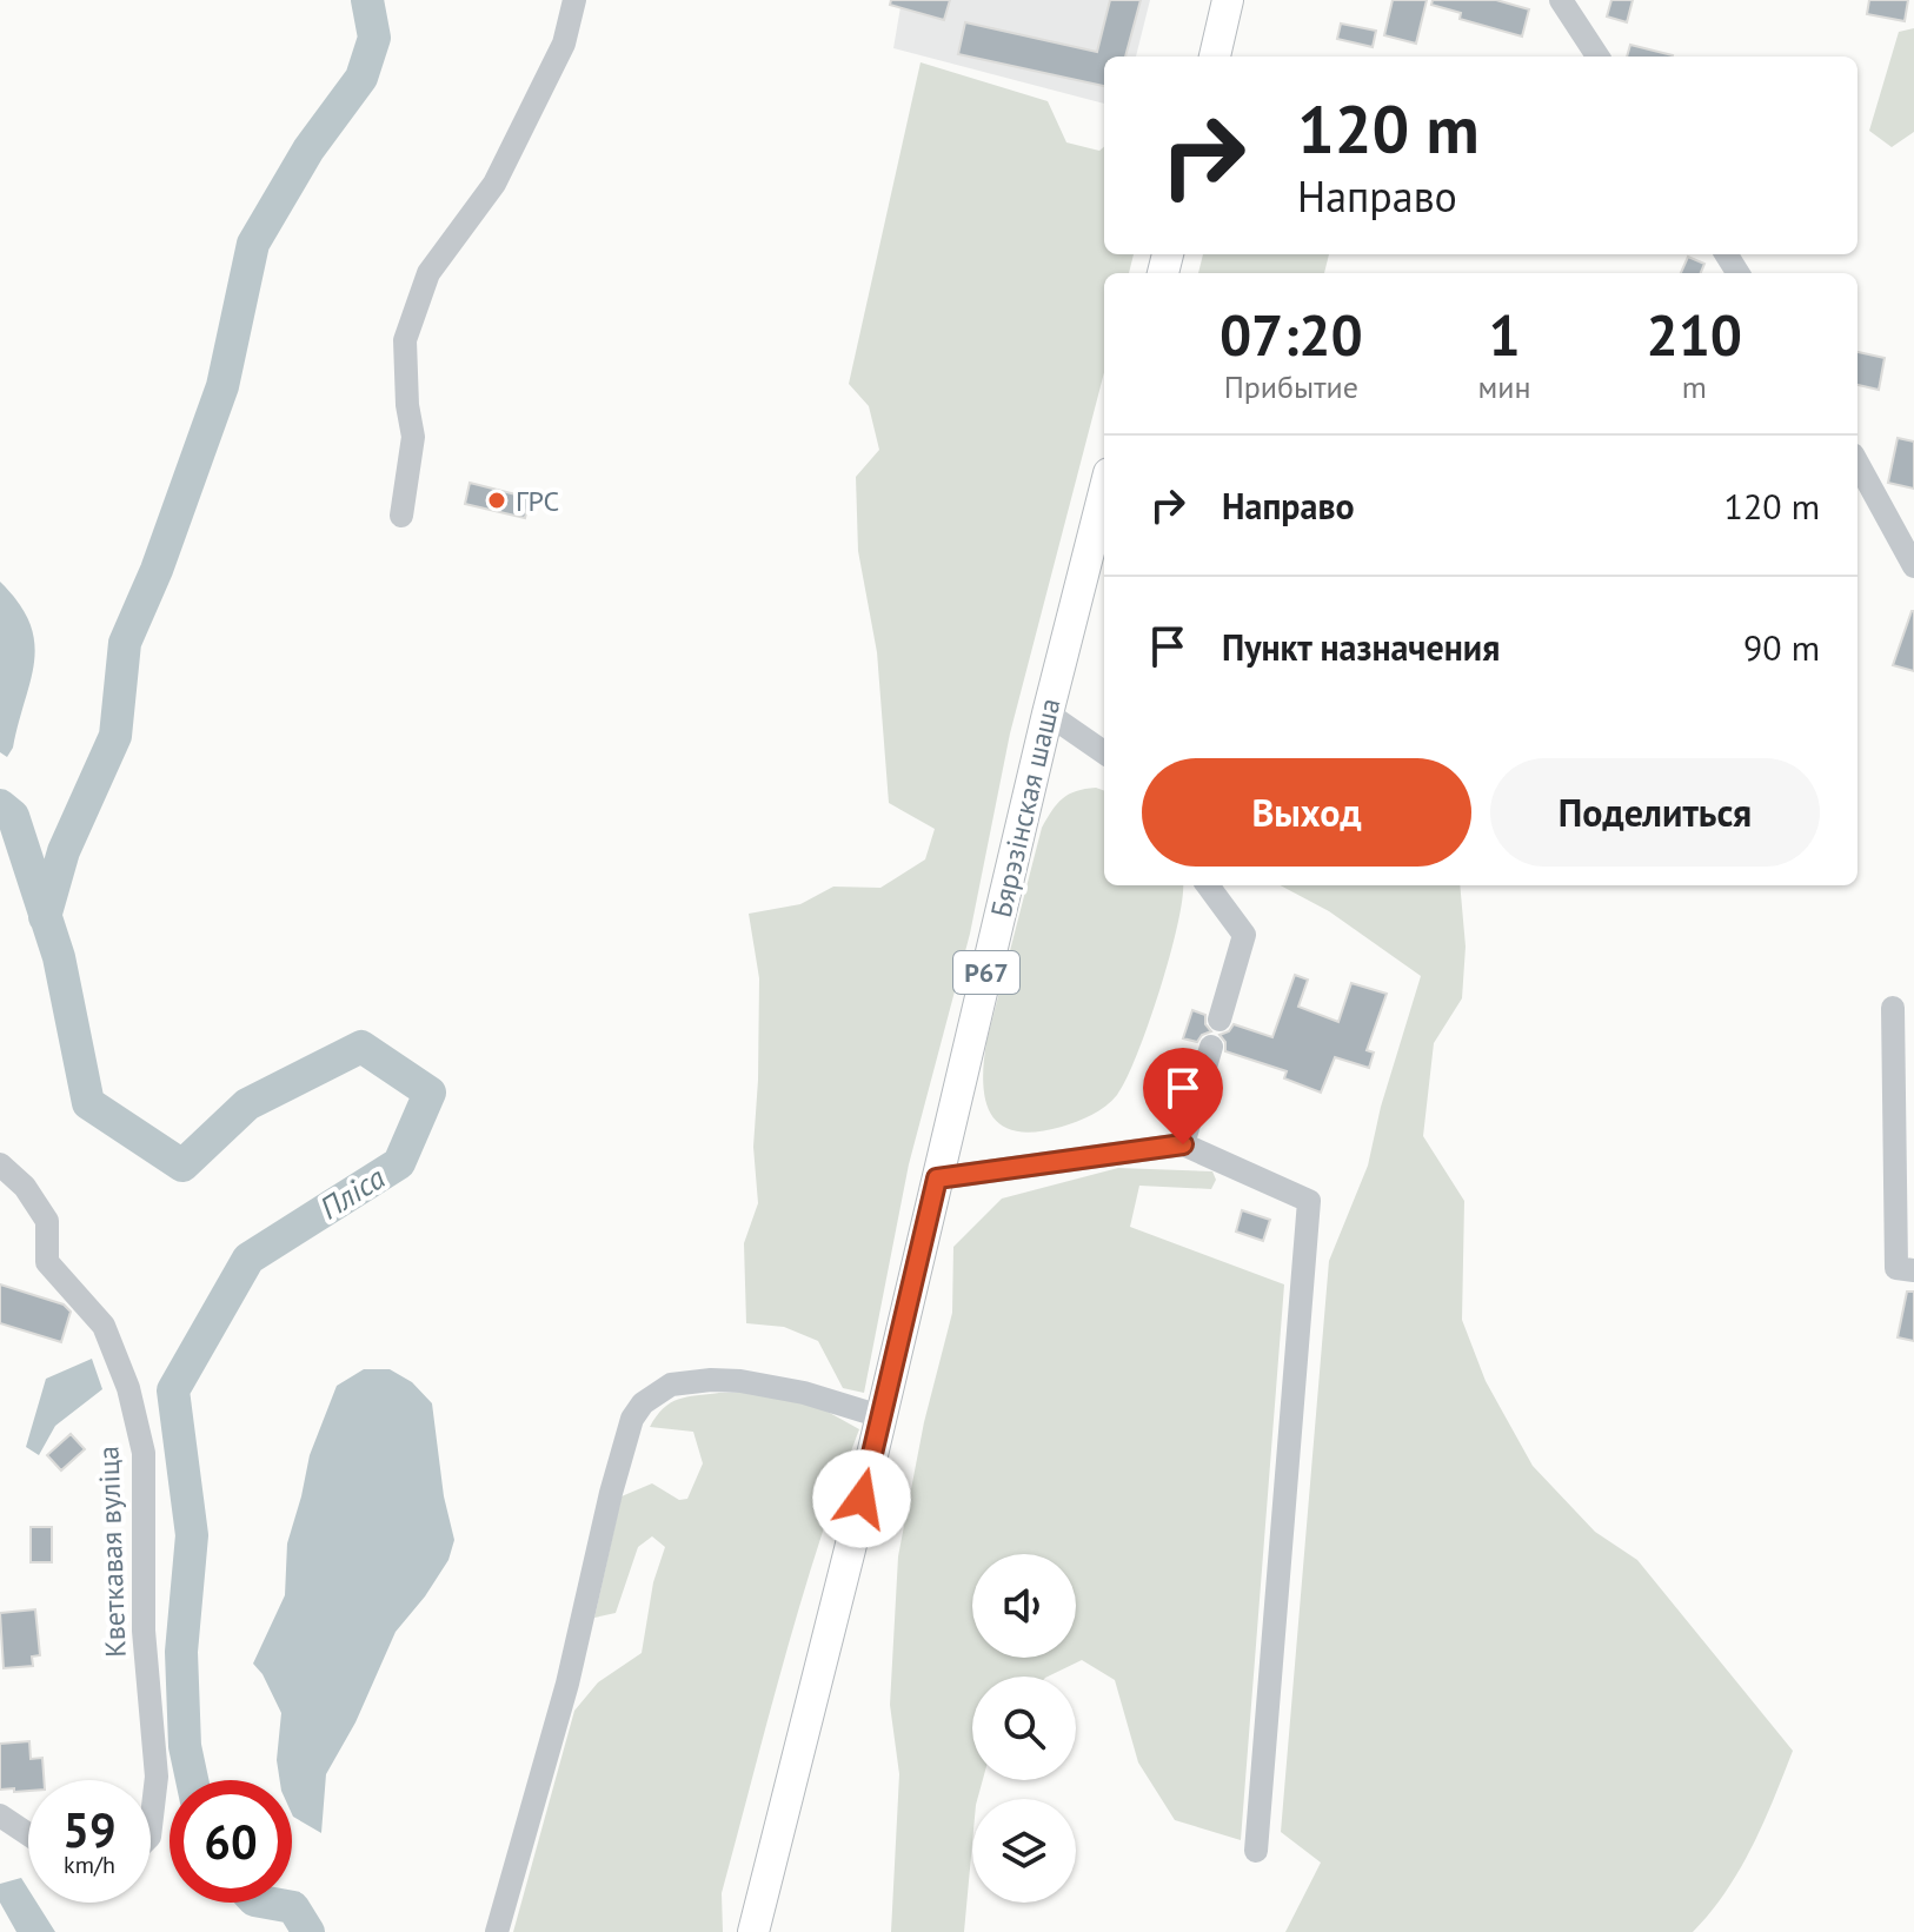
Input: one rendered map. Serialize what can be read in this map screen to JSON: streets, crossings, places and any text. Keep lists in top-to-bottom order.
{
  "streets": {
    "main road": ["Бярэзінская шаша", "Р67"],
    "street": ["Кветкавая вуліца"]
  },
  "water": ["Пліса"],
  "places": ["ГРС"],
  "page": {
    "turn": ["120 m", "Направо"],
    "eta": [
      "07:20",
      "Прибытие",
      "1",
      "мин",
      "210",
      "m"
    ],
    "list": [
      {
        "name": "Направо",
        "value": "120 m"
      },
      {
        "name": "Пункт назначения",
        "value": "90 m"
      }
    ],
    "buttons": ["Выход", "Поделиться"],
    "speed": "59 km/h",
    "limit": "60"
  }
}
